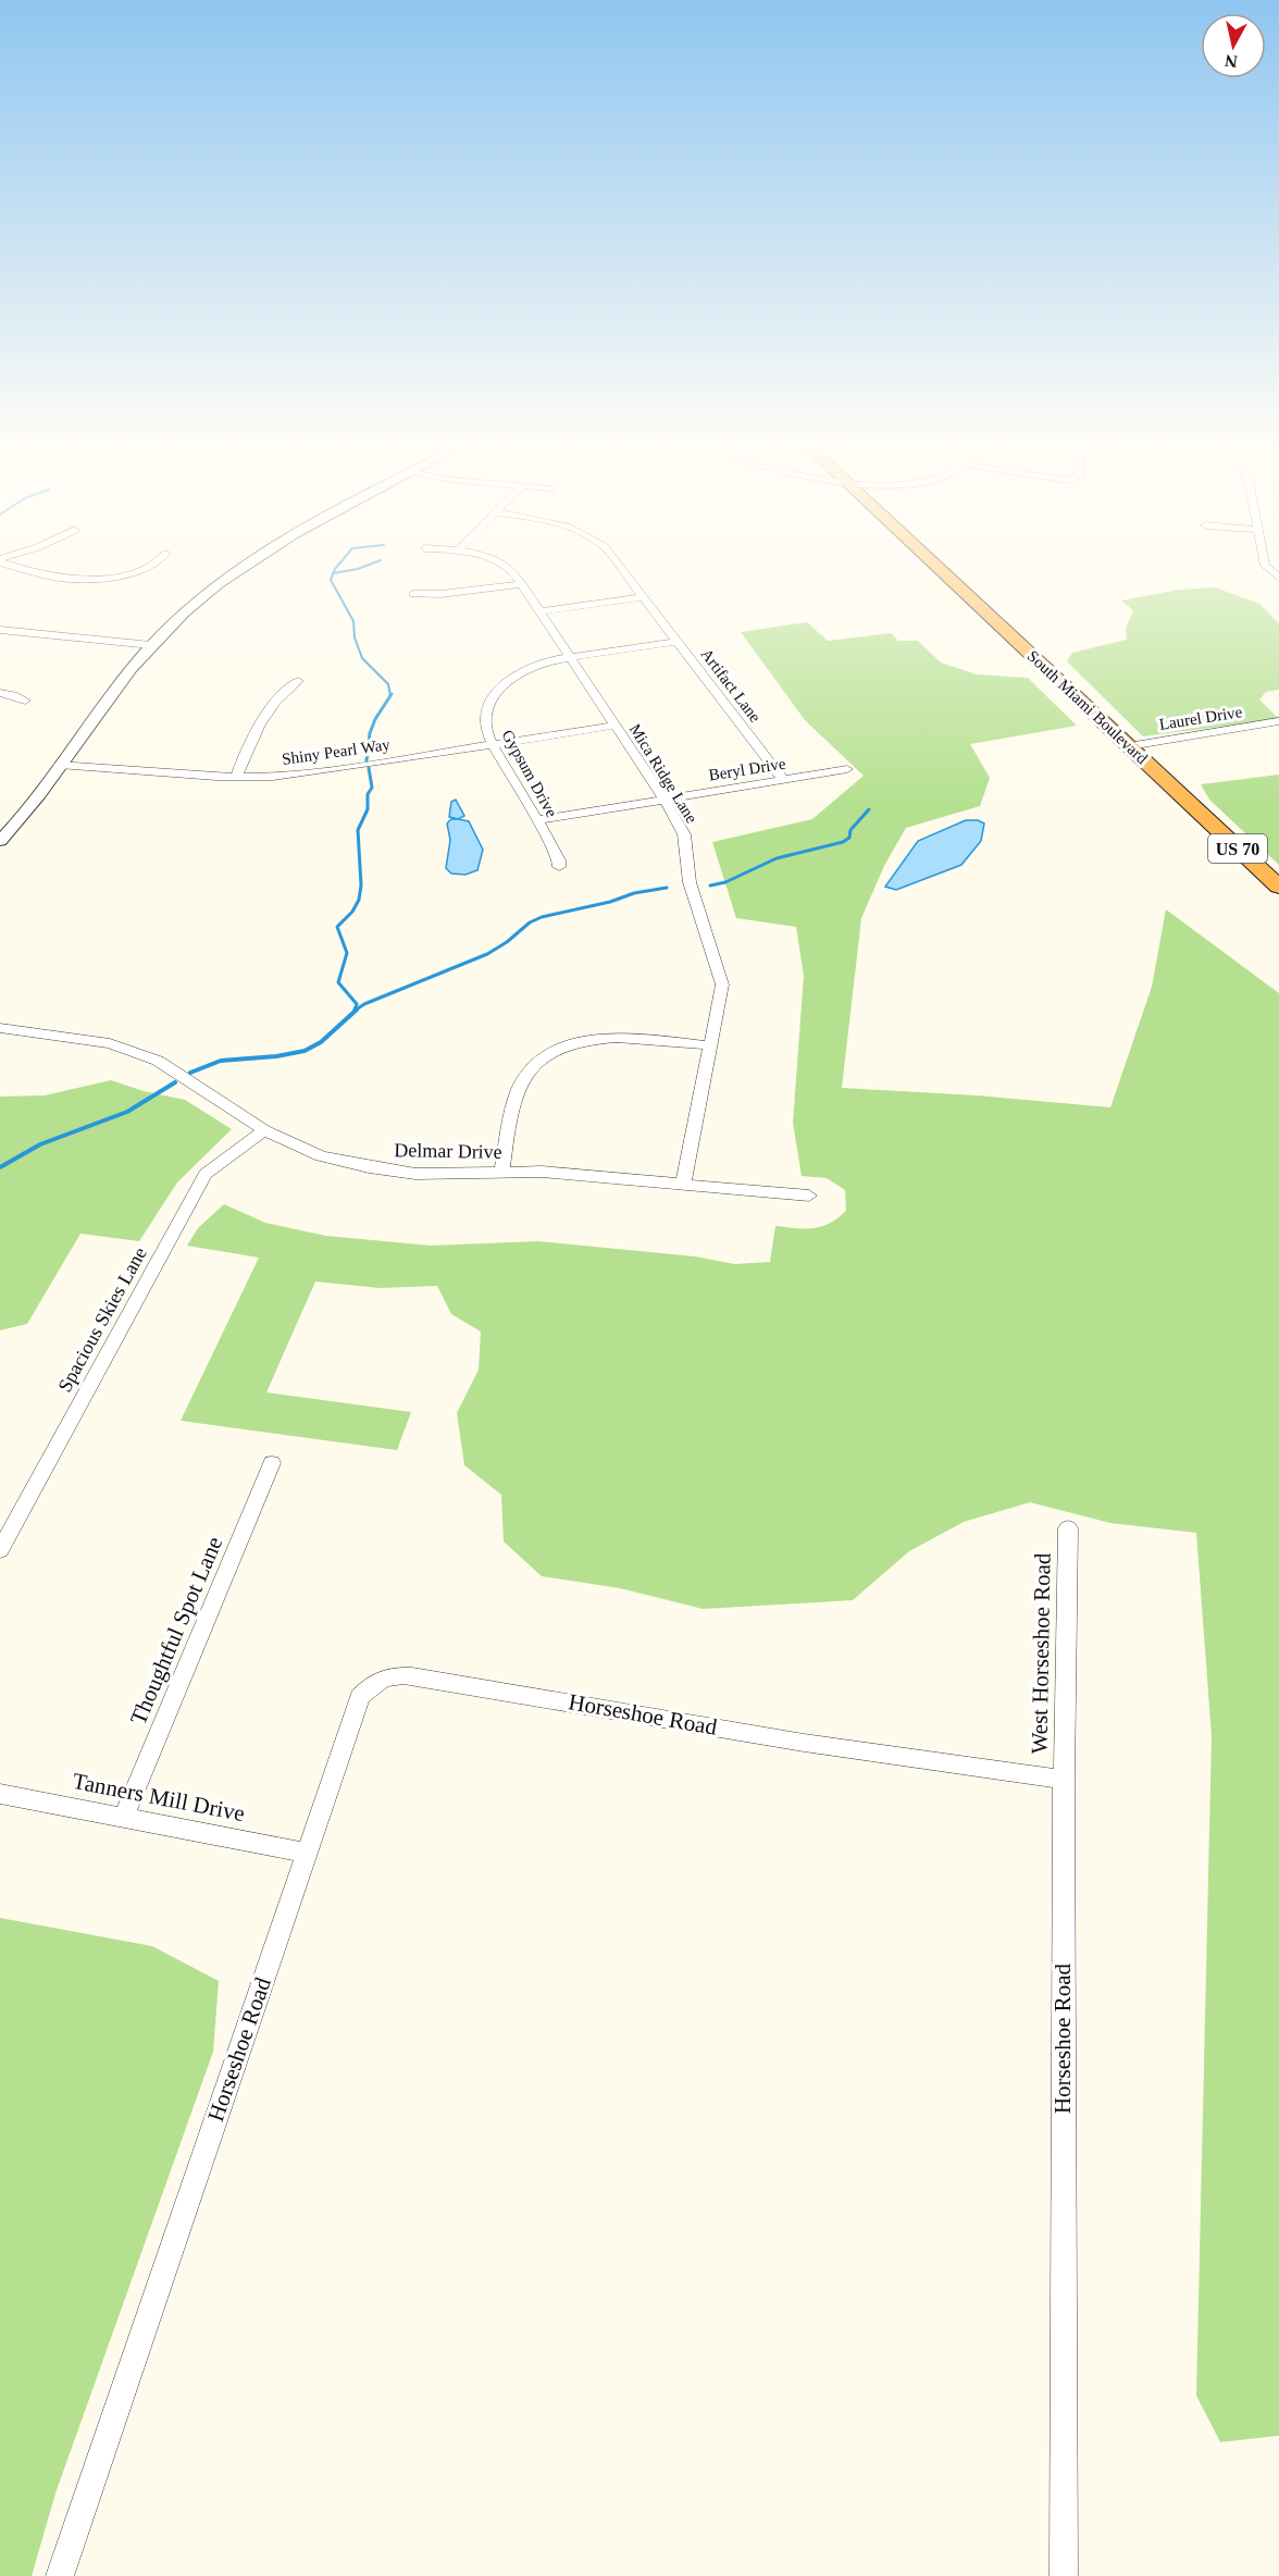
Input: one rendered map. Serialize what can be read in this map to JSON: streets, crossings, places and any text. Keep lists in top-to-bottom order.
{
  "streets": {
    "highway": ["South Miami Boulevard", "US 70"],
    "street": [
      "Artifact Lane",
      "Laurel Drive",
      "Shiny Pearl Way",
      "Beryl Drive",
      "Gypsum Drive",
      "Mica Ridge Lane",
      "Delmar Drive",
      "Spacious Skies Lane",
      "Thoughtful Spot Lane",
      "West Horseshoe Road",
      "Horseshoe Road",
      "Tanners Mill Drive"
    ]
  },
  "crossings": [
    ["Artifact Lane", "Beryl Drive"],
    ["Artifact Lane", "Gypsum Drive"],
    ["South Miami Boulevard", "Laurel Drive"],
    ["Shiny Pearl Way", "Gypsum Drive"],
    ["Shiny Pearl Way", "Mica Ridge Lane"],
    ["Beryl Drive", "Gypsum Drive"],
    ["Beryl Drive", "Mica Ridge Lane"],
    ["Gypsum Drive", "Mica Ridge Lane"],
    ["Mica Ridge Lane", "Delmar Drive"],
    ["Delmar Drive", "Spacious Skies Lane"],
    ["Thoughtful Spot Lane", "Tanners Mill Drive"],
    ["West Horseshoe Road", "Horseshoe Road"],
    ["Horseshoe Road", "Tanners Mill Drive"]
  ],
  "north": "bottom"
}
